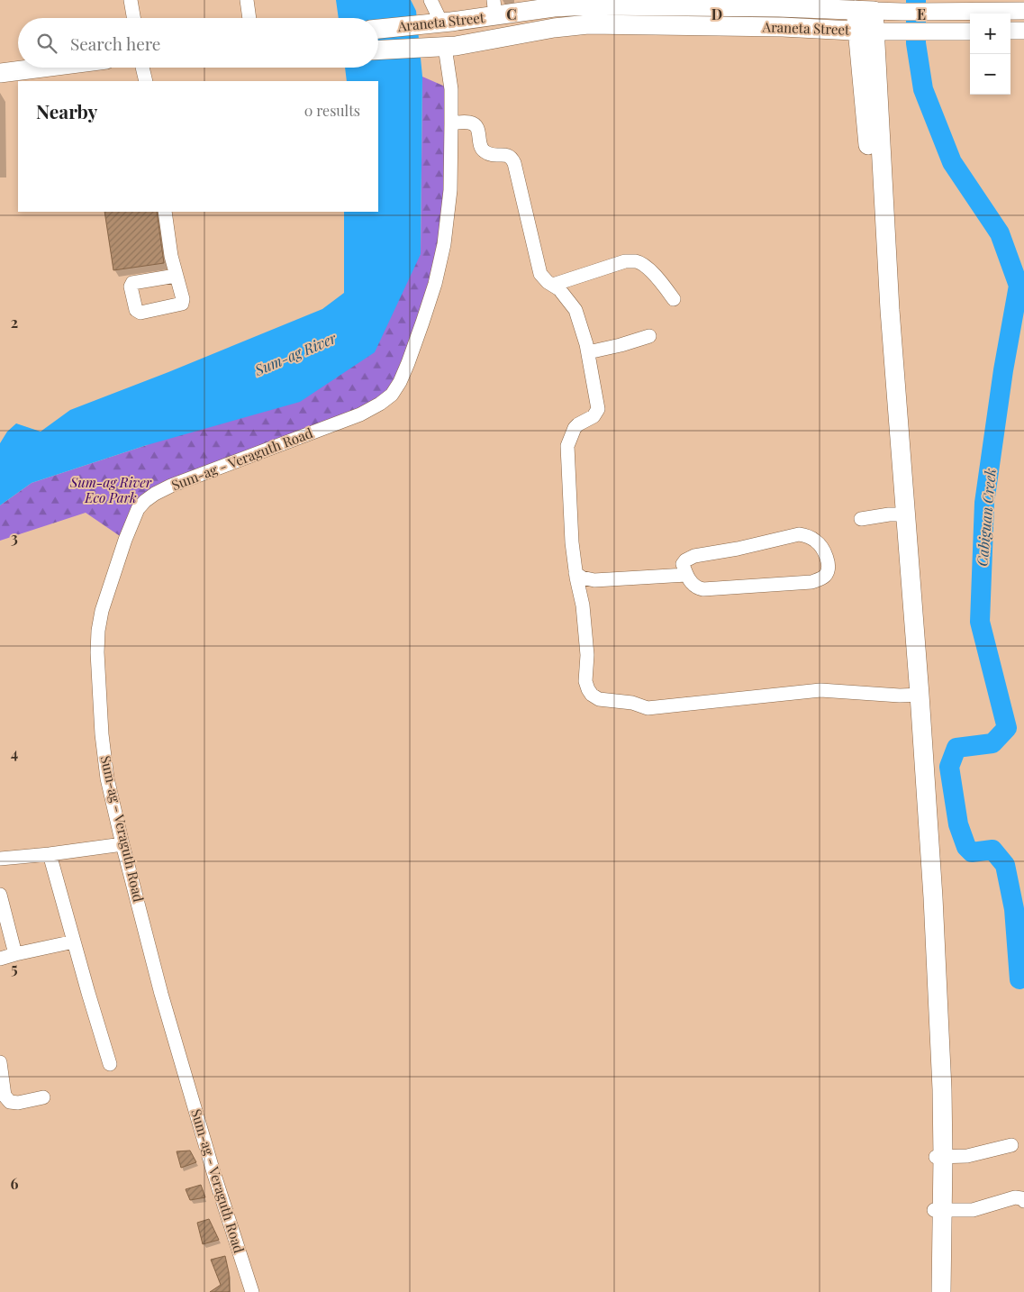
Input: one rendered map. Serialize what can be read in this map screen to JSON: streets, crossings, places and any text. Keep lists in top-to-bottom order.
{
  "streets": {
    "highway": ["Araneta Street"],
    "street": ["Sum-ag - Veraguth Road"]
  },
  "crossings": [
    ["Araneta Street", "Sum-ag - Veraguth Road"]
  ],
  "water": ["Sum-ag River", "Cabiguan Creek"],
  "parks": ["Sum-ag River Eco Park"],
  "page": {
    "map_buttons": ["+", "−"],
    "search": "Search here",
    "heading": ["Nearby", "0 results"]
  },
  "grid": {
    "columns": ["C", "D", "E"],
    "rows": [
      "2",
      "3",
      "4",
      "5",
      "6"
    ]
  }
}
